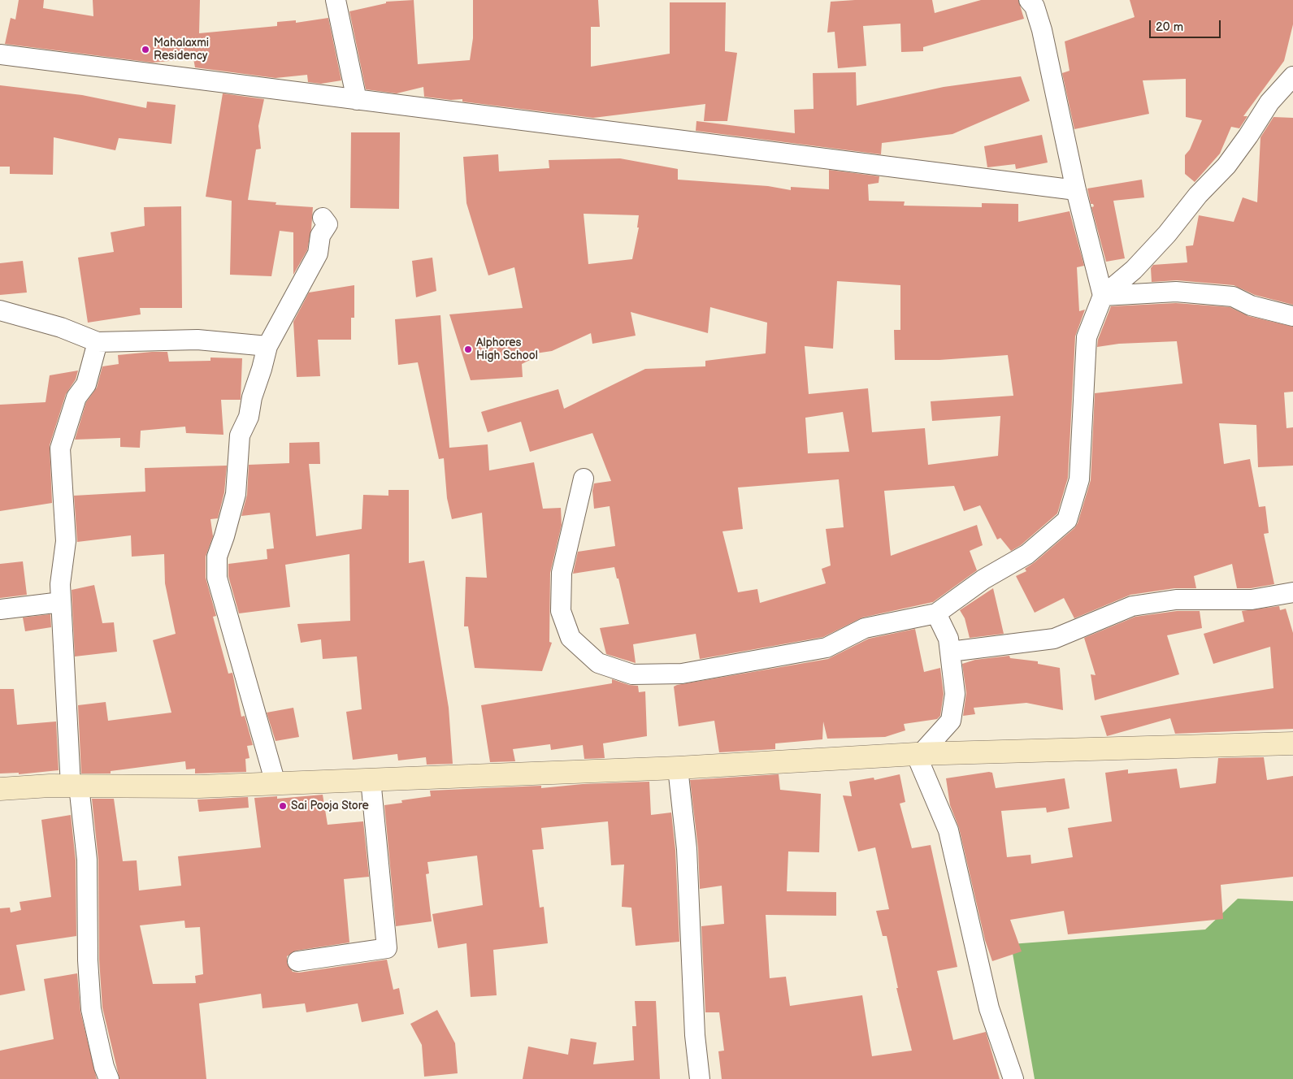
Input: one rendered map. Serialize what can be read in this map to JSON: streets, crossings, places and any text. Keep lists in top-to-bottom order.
{
  "places": ["Mahalaxmi Residency", "Alphores High School", "Sai Pooja Store"],
  "scale_bar": "20 m"
}
